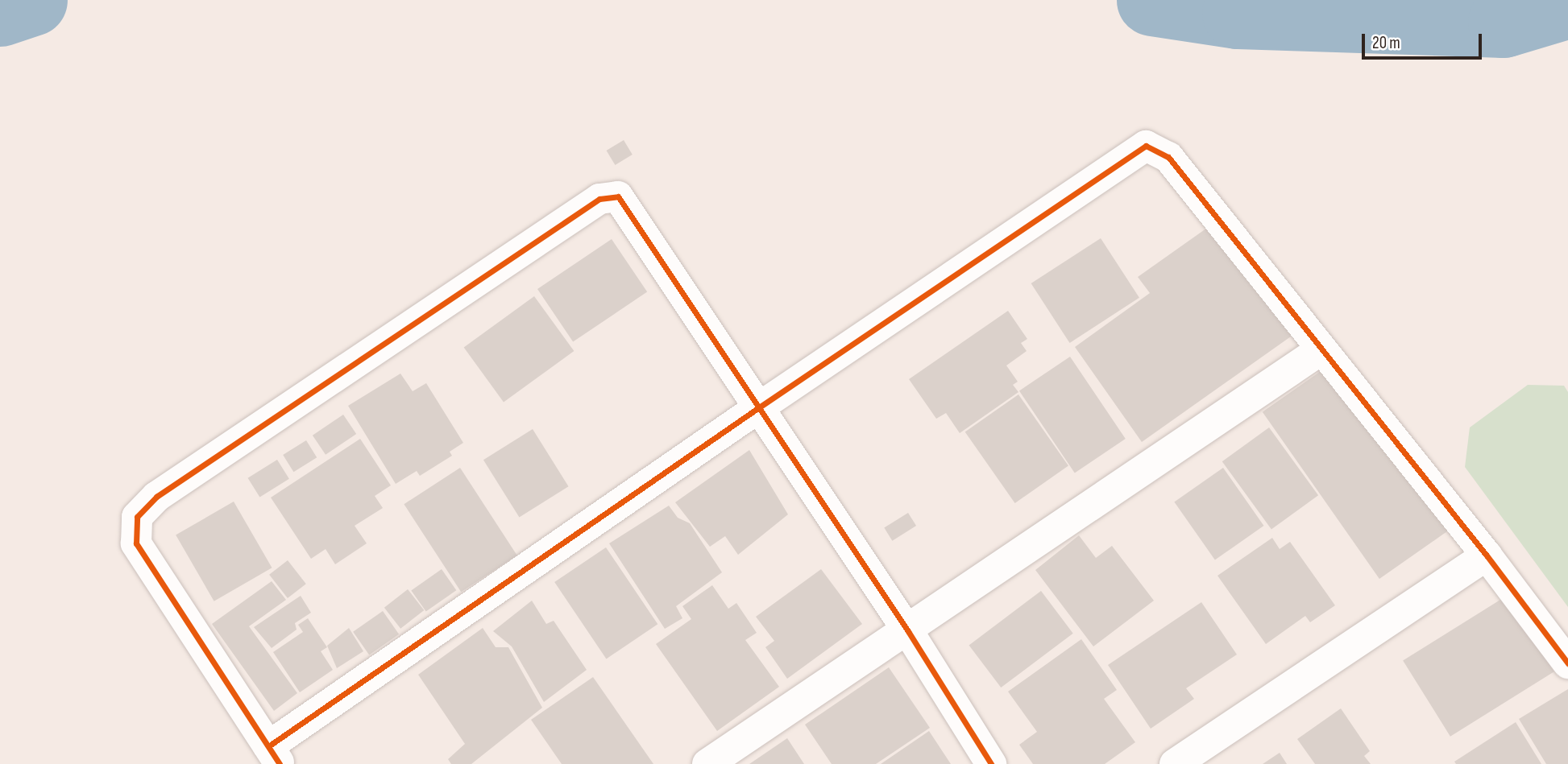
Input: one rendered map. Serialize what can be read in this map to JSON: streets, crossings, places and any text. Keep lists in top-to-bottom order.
{
  "scale_bar": "20 m"
}
